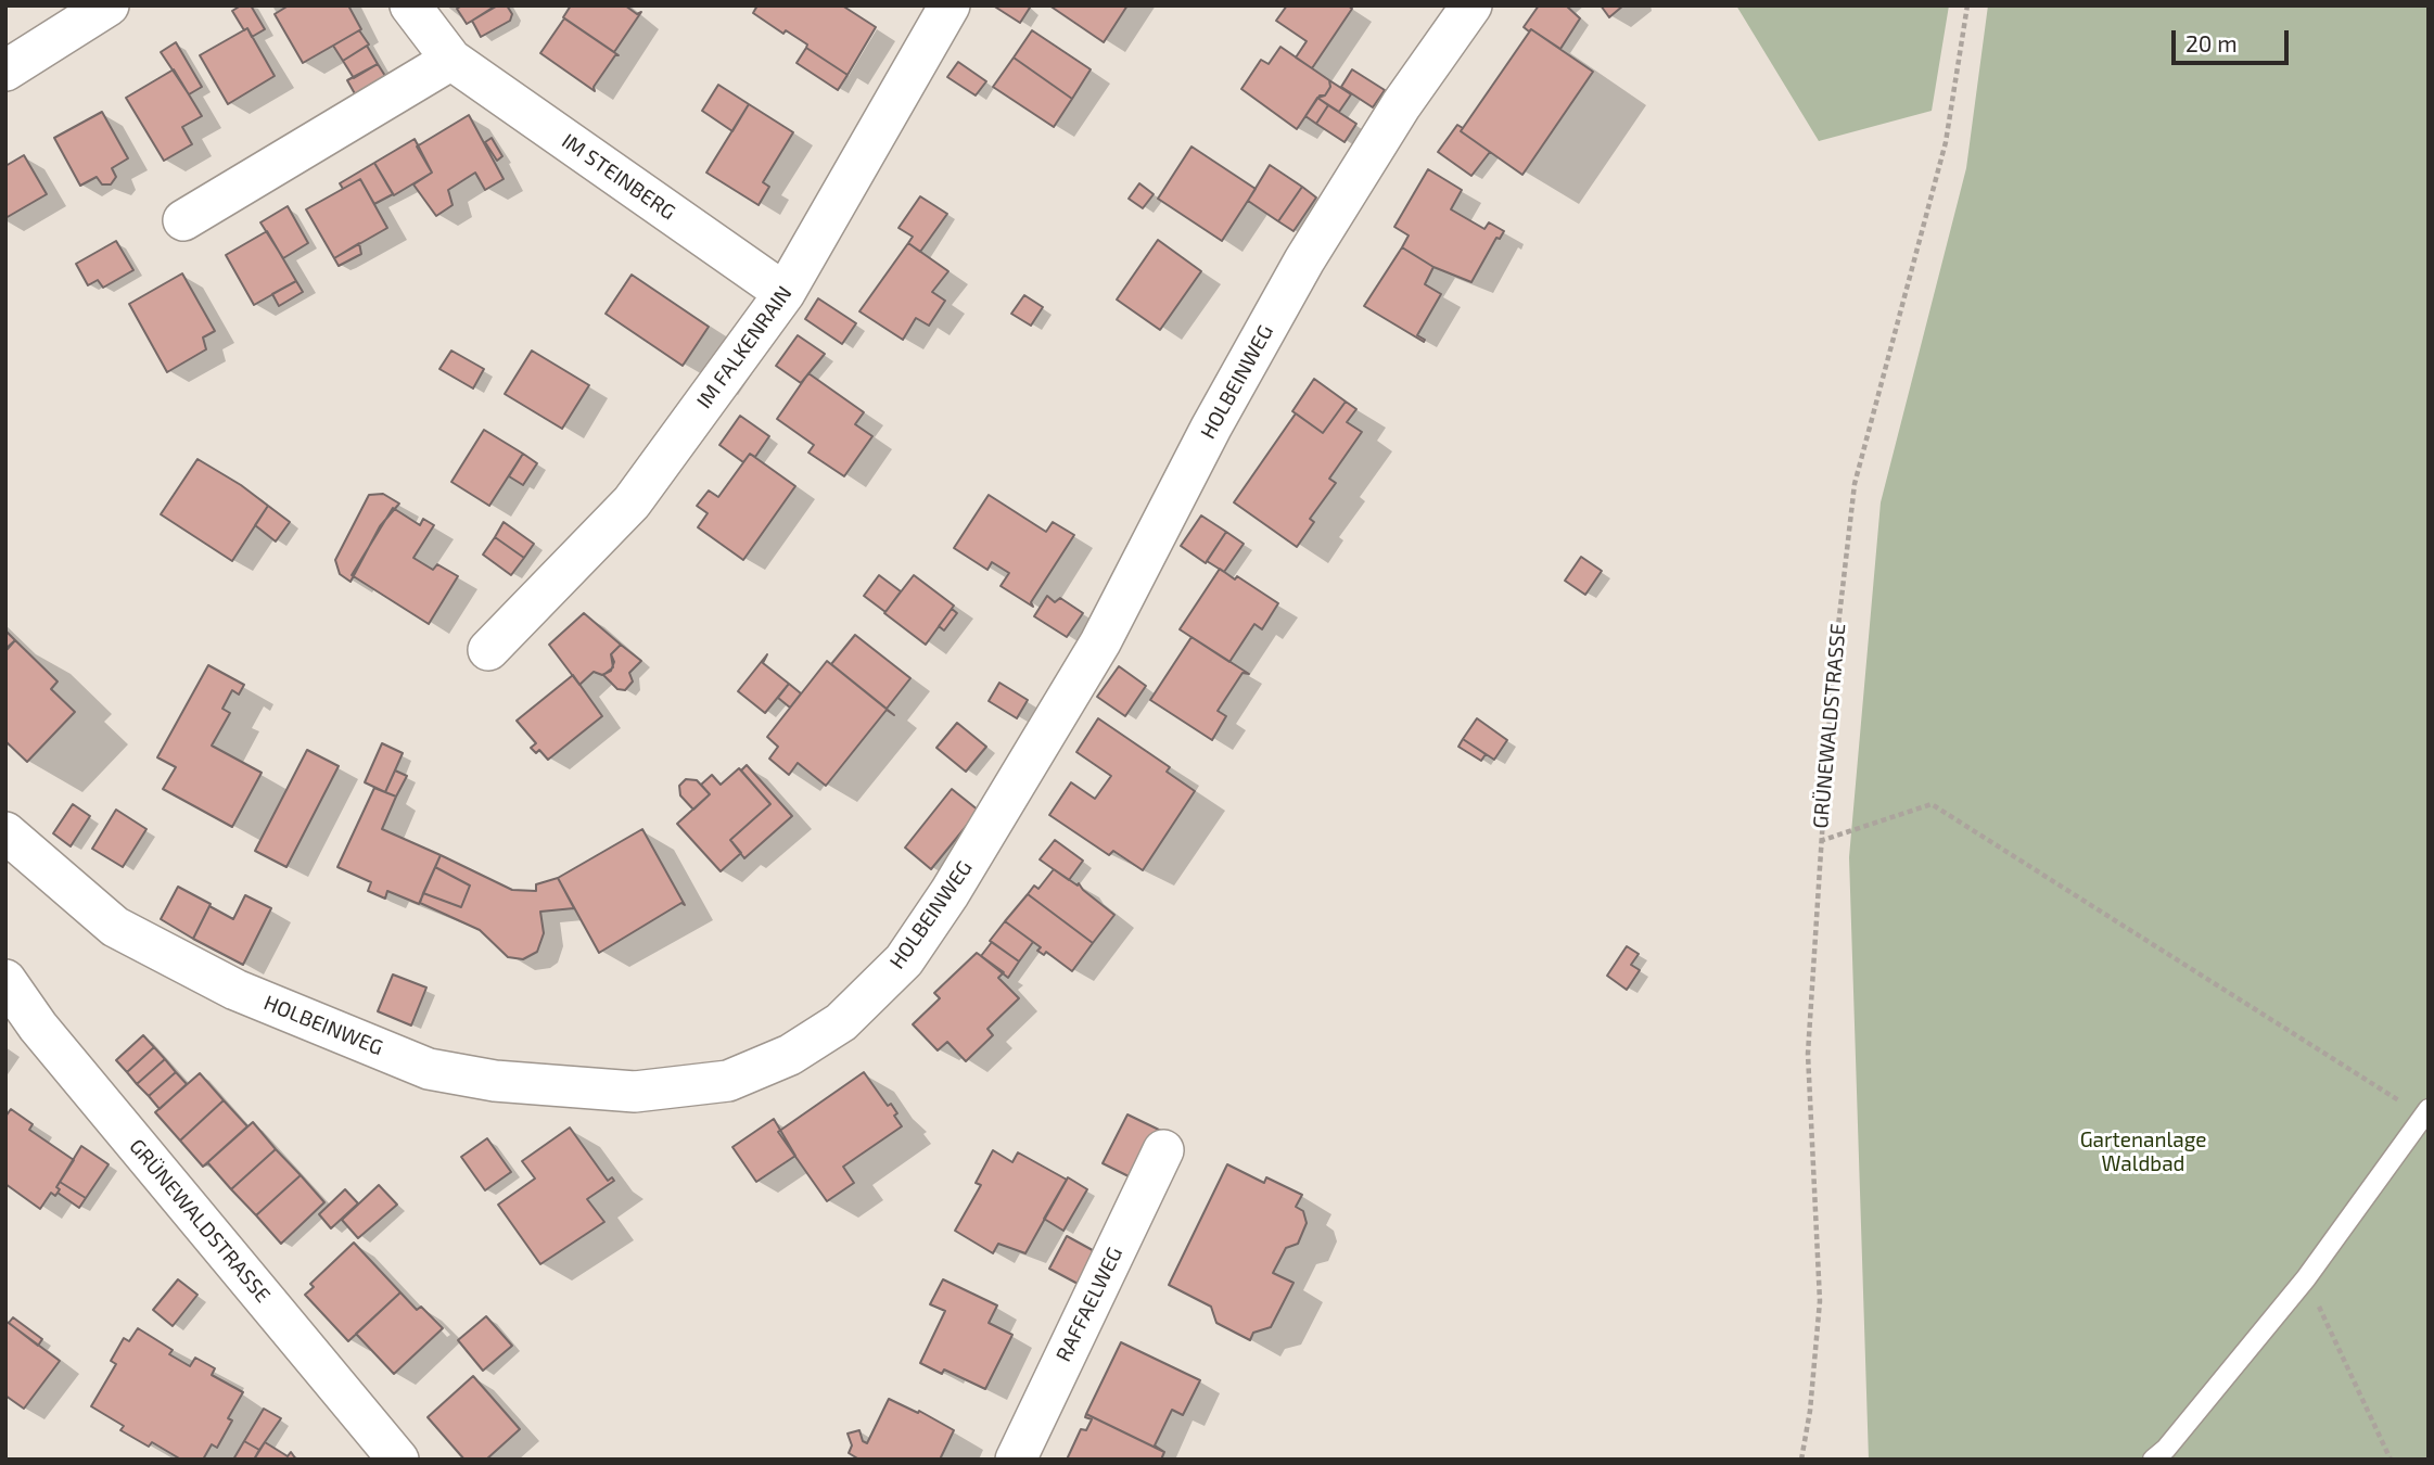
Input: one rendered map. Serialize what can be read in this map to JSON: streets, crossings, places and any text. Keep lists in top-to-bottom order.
{
  "streets": {
    "street": [
      "IM STEINBERG",
      "IM FALKENRAIN",
      "HOLBEINWEG",
      "GRÜNEWALDSTRASSE",
      "RAFFAELWEG"
    ]
  },
  "crossings": [
    ["IM STEINBERG", "IM FALKENRAIN"]
  ],
  "parks": ["Gartenanlage Waldbad"],
  "scale_bar": "20 m"
}
